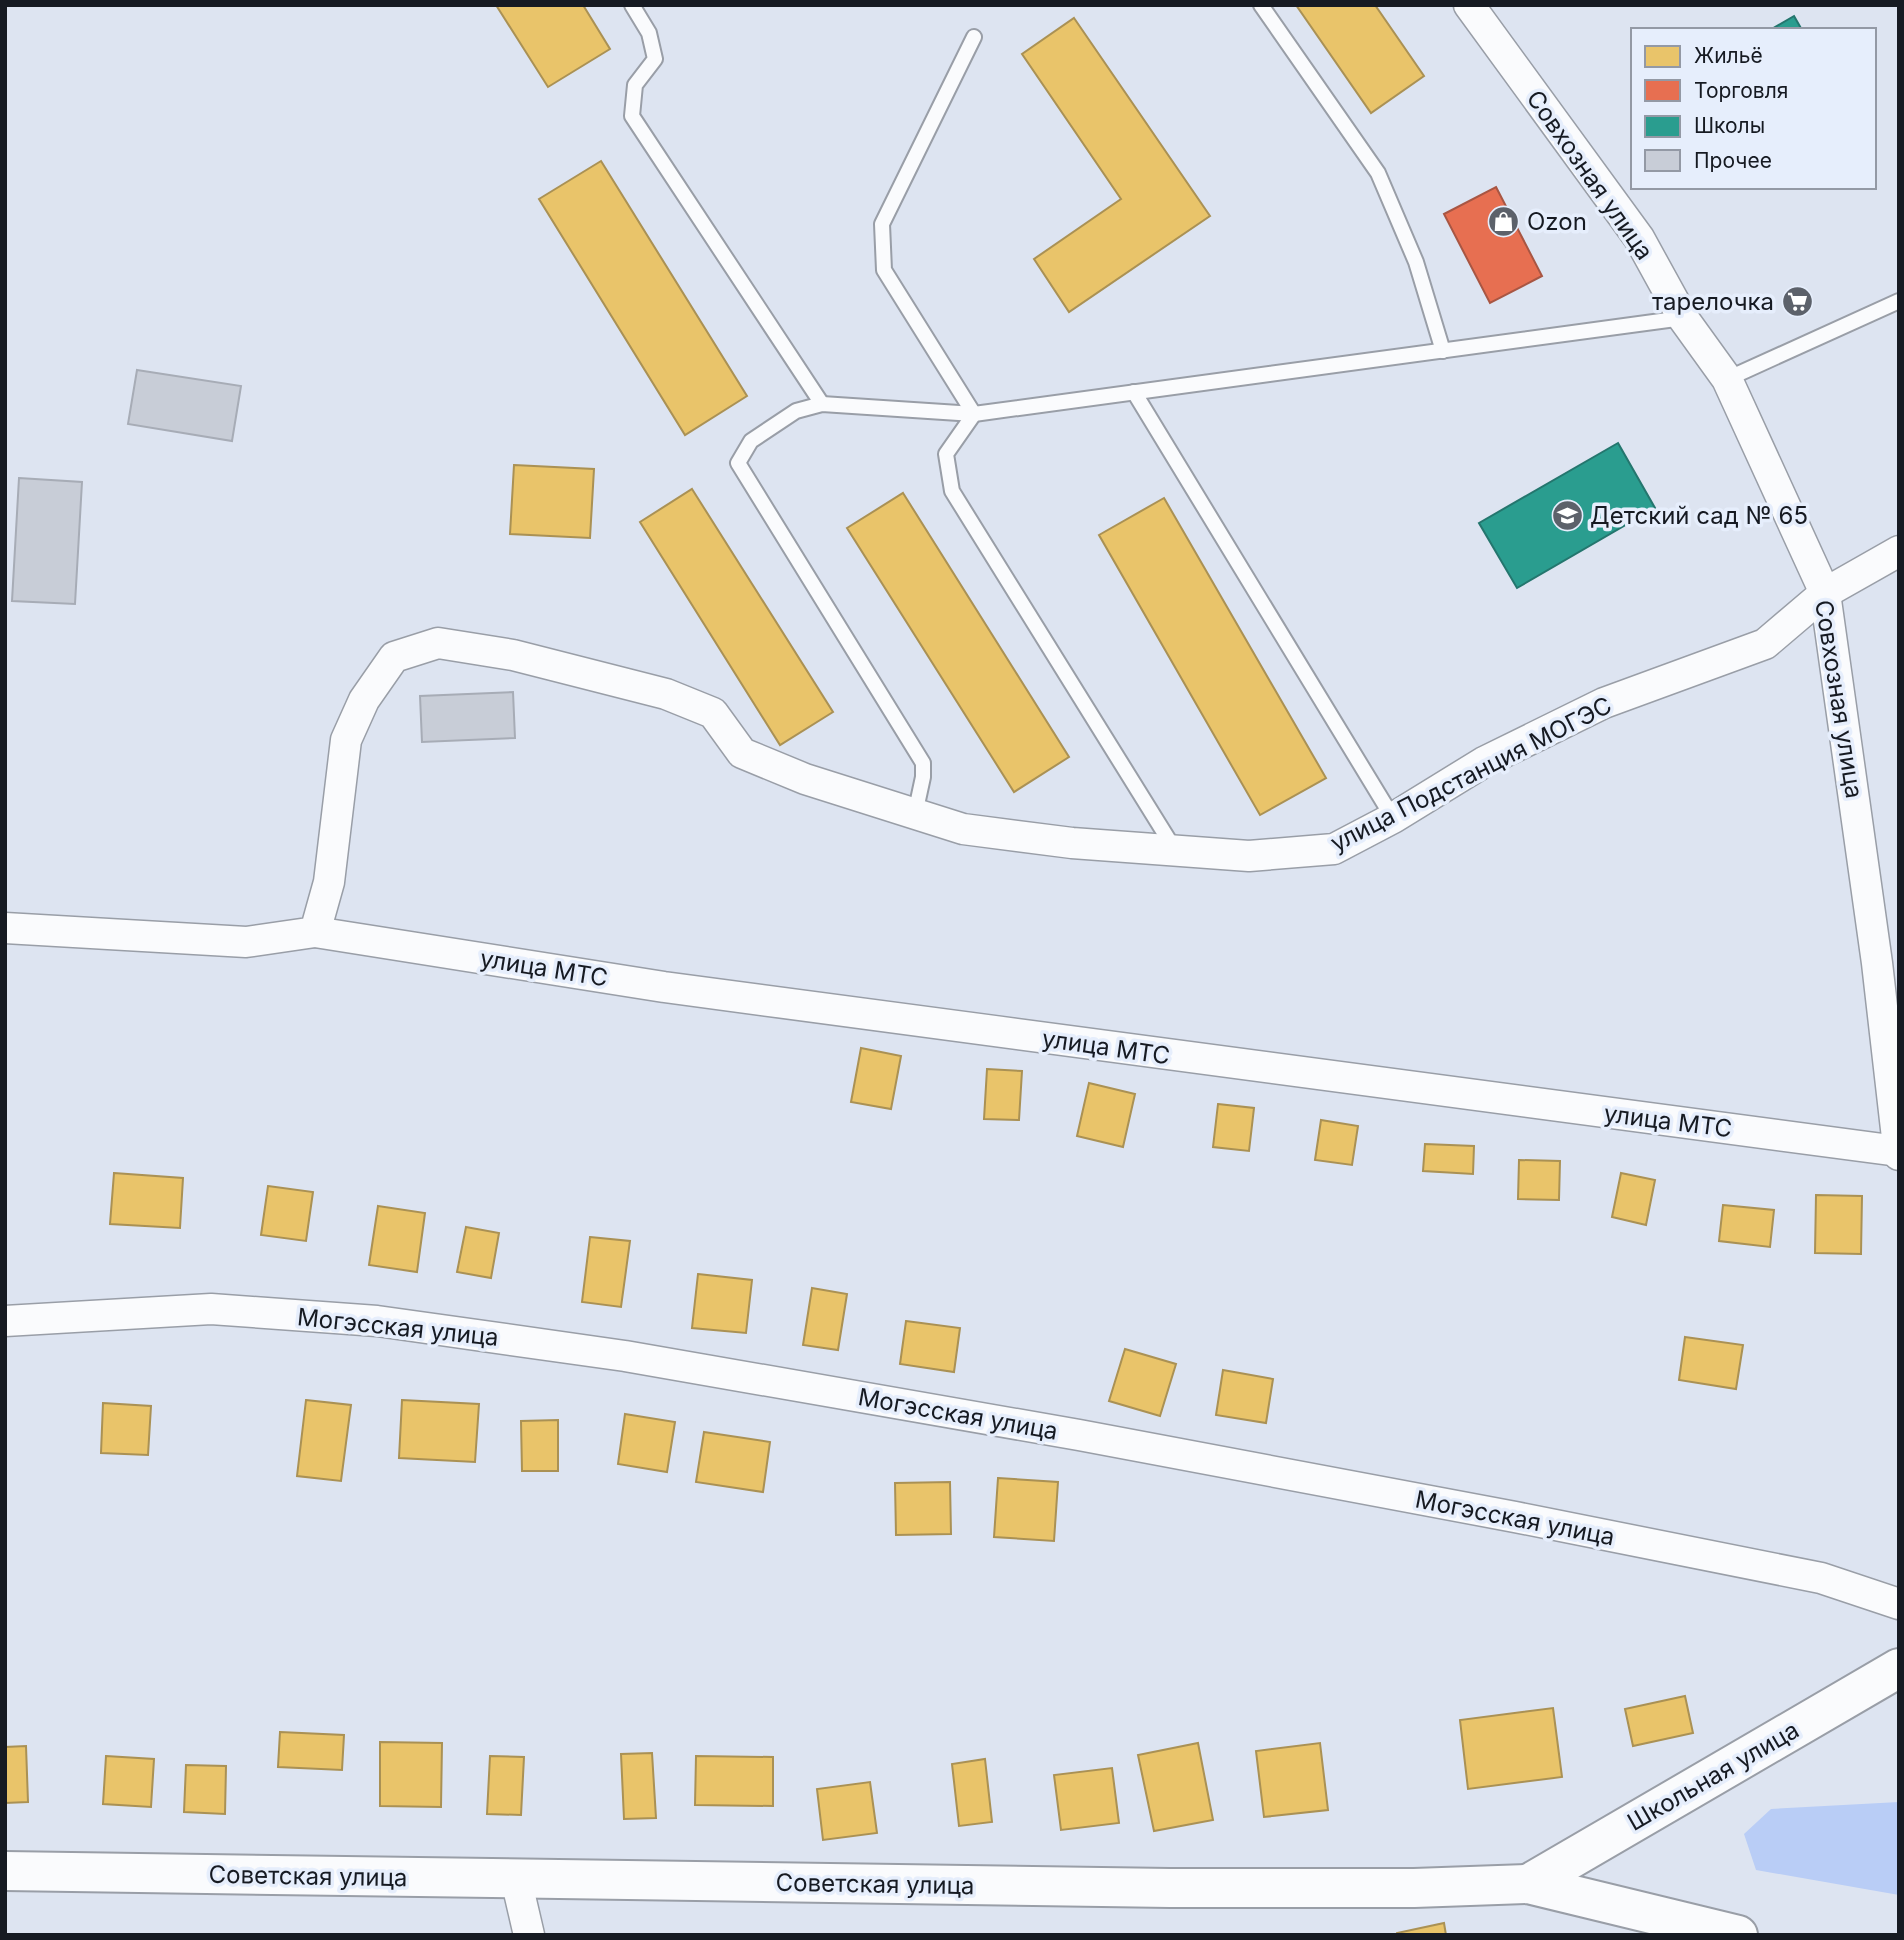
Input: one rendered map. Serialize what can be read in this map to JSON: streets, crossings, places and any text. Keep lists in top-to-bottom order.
{
  "streets": {
    "street": [
      "Совхозная улица",
      "улица Подстанция МОГЭС",
      "улица МТС",
      "Могэсская улица",
      "Школьная улица",
      "Советская улица"
    ]
  },
  "crossings": [
    ["Совхозная улица", "улица Подстанция МОГЭС"],
    ["Совхозная улица", "улица МТС"],
    ["улица Подстанция МОГЭС", "улица МТС"],
    ["Школьная улица", "Советская улица"]
  ],
  "places": {
    "shop": ["Ozon"],
    "supermarket": ["тарелочка"],
    "school or university": ["Детский сад № 65"]
  },
  "legend": [
    "Жильё",
    "Торговля",
    "Школы",
    "Прочее"
  ]
}
